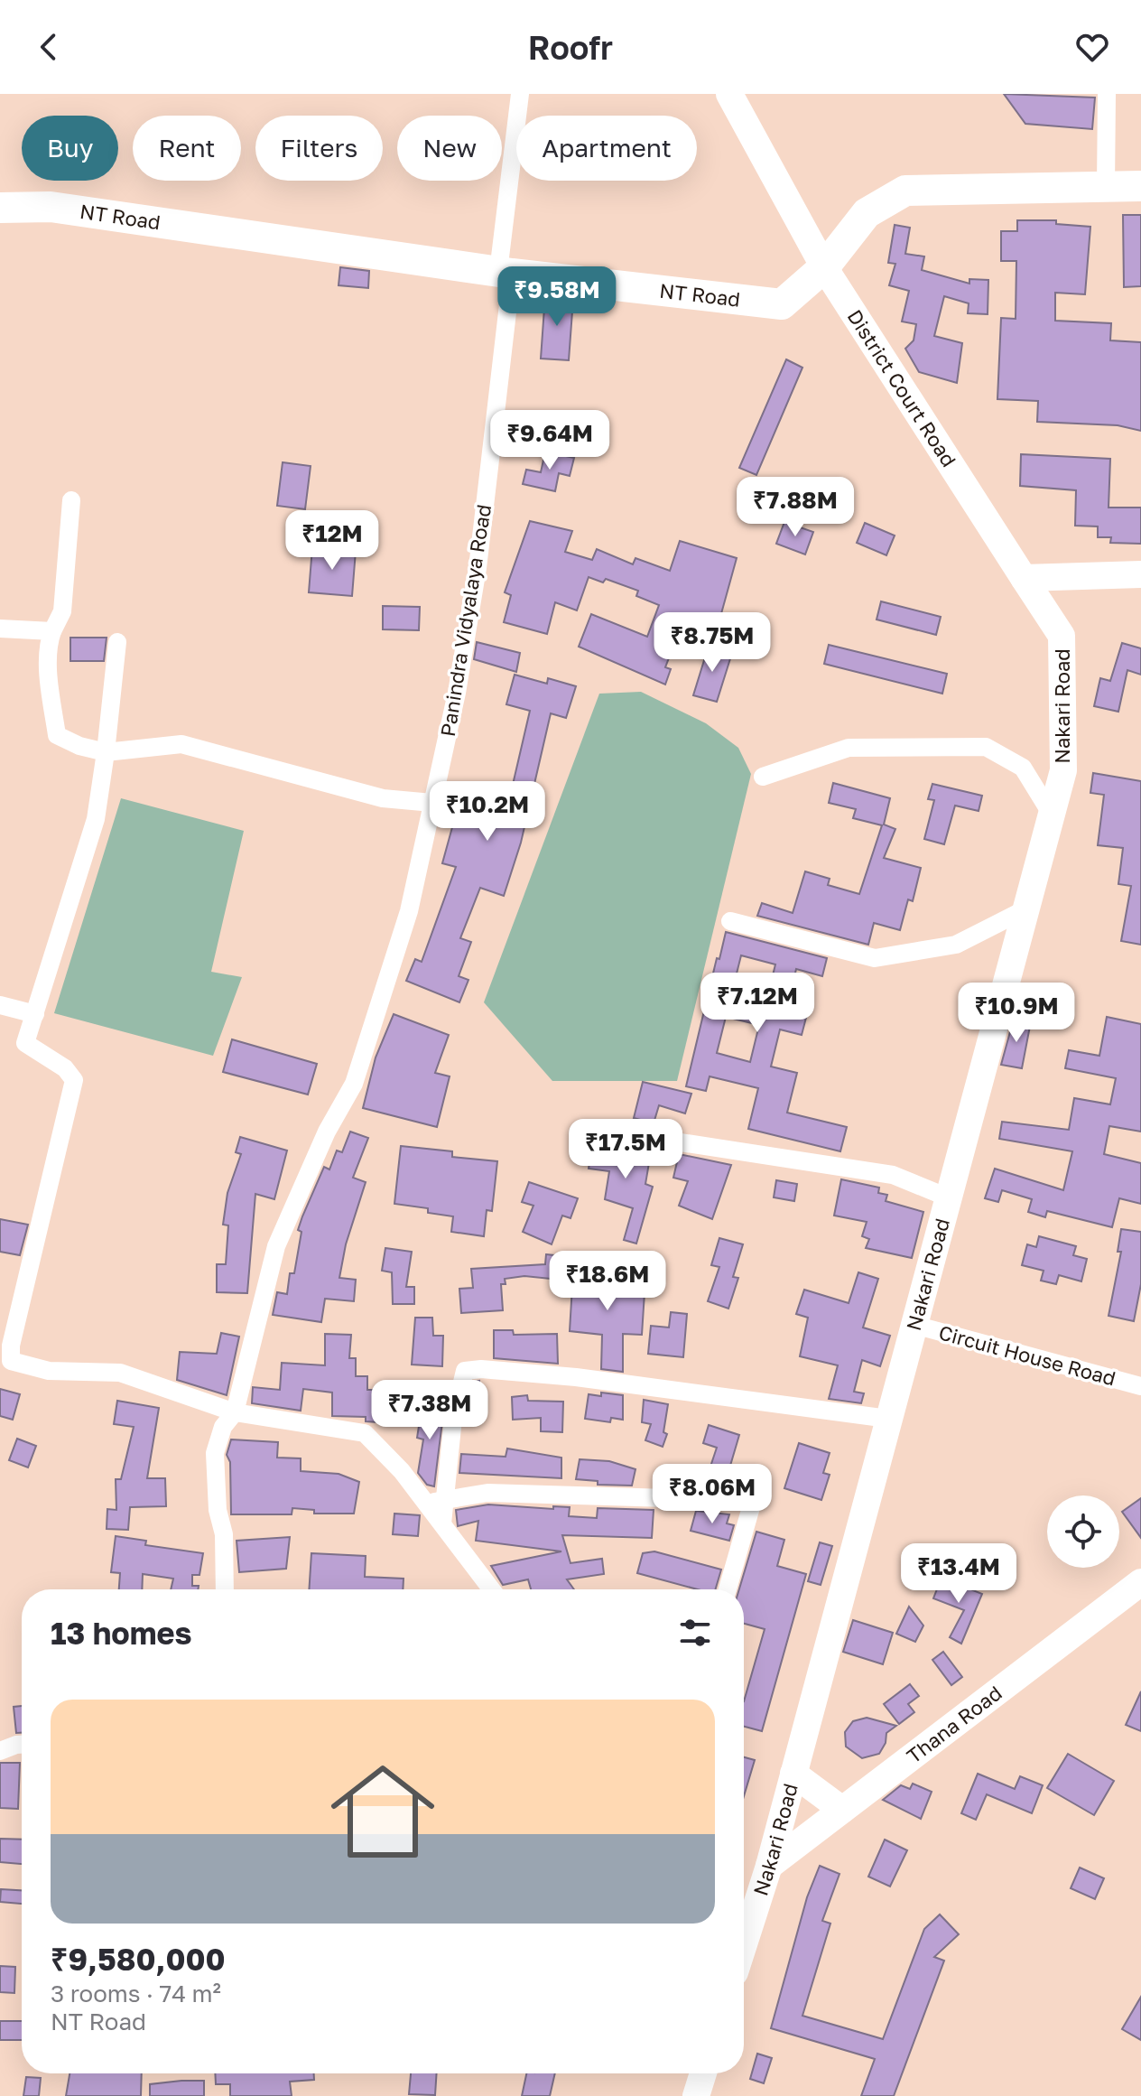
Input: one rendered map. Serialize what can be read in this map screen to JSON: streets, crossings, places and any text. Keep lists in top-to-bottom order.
{
  "streets": {
    "main road": ["NT Road"],
    "street": [
      "District Court Road",
      "Panindra Vidyalaya Road",
      "Nakari Road",
      "Circuit House Road",
      "Thana Road"
    ]
  },
  "crossings": [
    ["NT Road", "District Court Road"],
    ["NT Road", "Panindra Vidyalaya Road"],
    ["District Court Road", "Nakari Road"],
    ["Nakari Road", "Circuit House Road"],
    ["Nakari Road", "Thana Road"]
  ],
  "page": {
    "header": "Roofr",
    "chip": [
      "Buy",
      "Rent",
      "Filters",
      "New",
      "Apartment"
    ],
    "price": [
      "₹9.58M",
      "₹9.64M",
      "₹7.88M",
      "₹12M",
      "₹8.75M",
      "₹10.2M",
      "₹7.12M",
      "₹10.9M",
      "₹17.5M",
      "₹18.6M",
      "₹7.38M",
      "₹8.06M",
      "₹13.4M"
    ],
    "heading": "13 homes",
    "list": [
      {
        "name": "₹9,580,000",
        "note": "3 rooms · 74 m² · NT Road"
      }
    ]
  }
}
